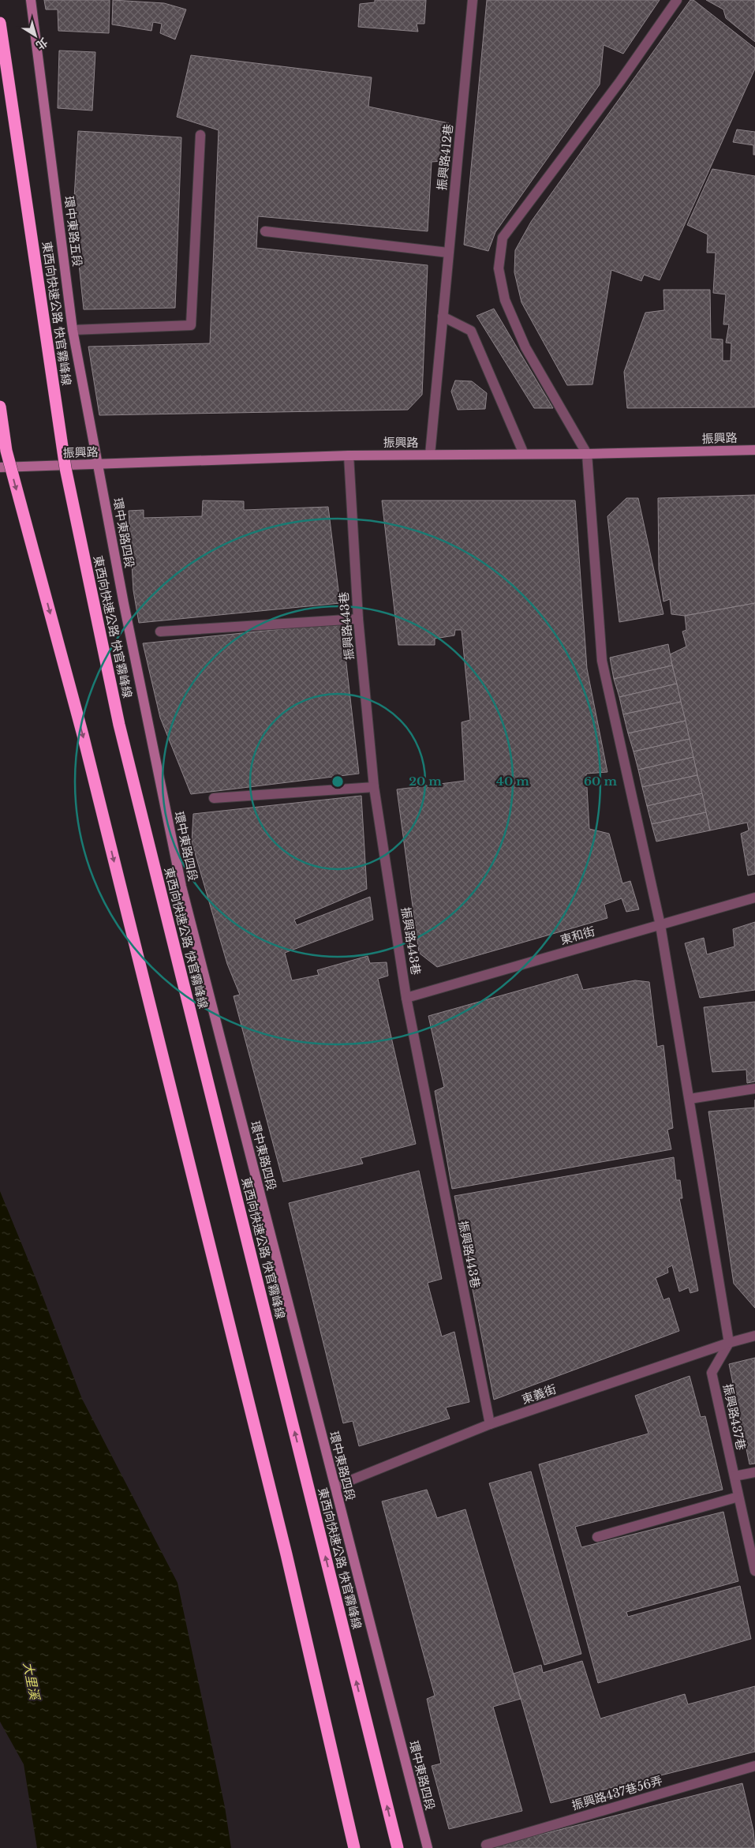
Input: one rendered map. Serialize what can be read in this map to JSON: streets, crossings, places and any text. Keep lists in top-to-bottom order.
{
  "streets": {
    "highway": ["東西向快速公路 快官霧峰線"],
    "street": [
      "振興路412巷",
      "環中東路五段",
      "振興路",
      "環中東路四段",
      "振興路443巷",
      "東和街",
      "東義街",
      "振興路437巷",
      "振興路437巷56弄"
    ]
  },
  "crossings": [
    ["振興路412巷", "振興路"],
    ["環中東路五段", "振興路"],
    ["環中東路五段", "環中東路四段"],
    ["振興路", "環中東路四段"],
    ["振興路", "振興路443巷"],
    ["環中東路四段", "東義街"],
    ["振興路443巷", "東和街"],
    ["振興路443巷", "東義街"],
    ["東義街", "振興路437巷"]
  ],
  "water": ["大里溪"],
  "north": "bottom right",
  "rings": ["20 m", "40 m", "60 m"]
}
